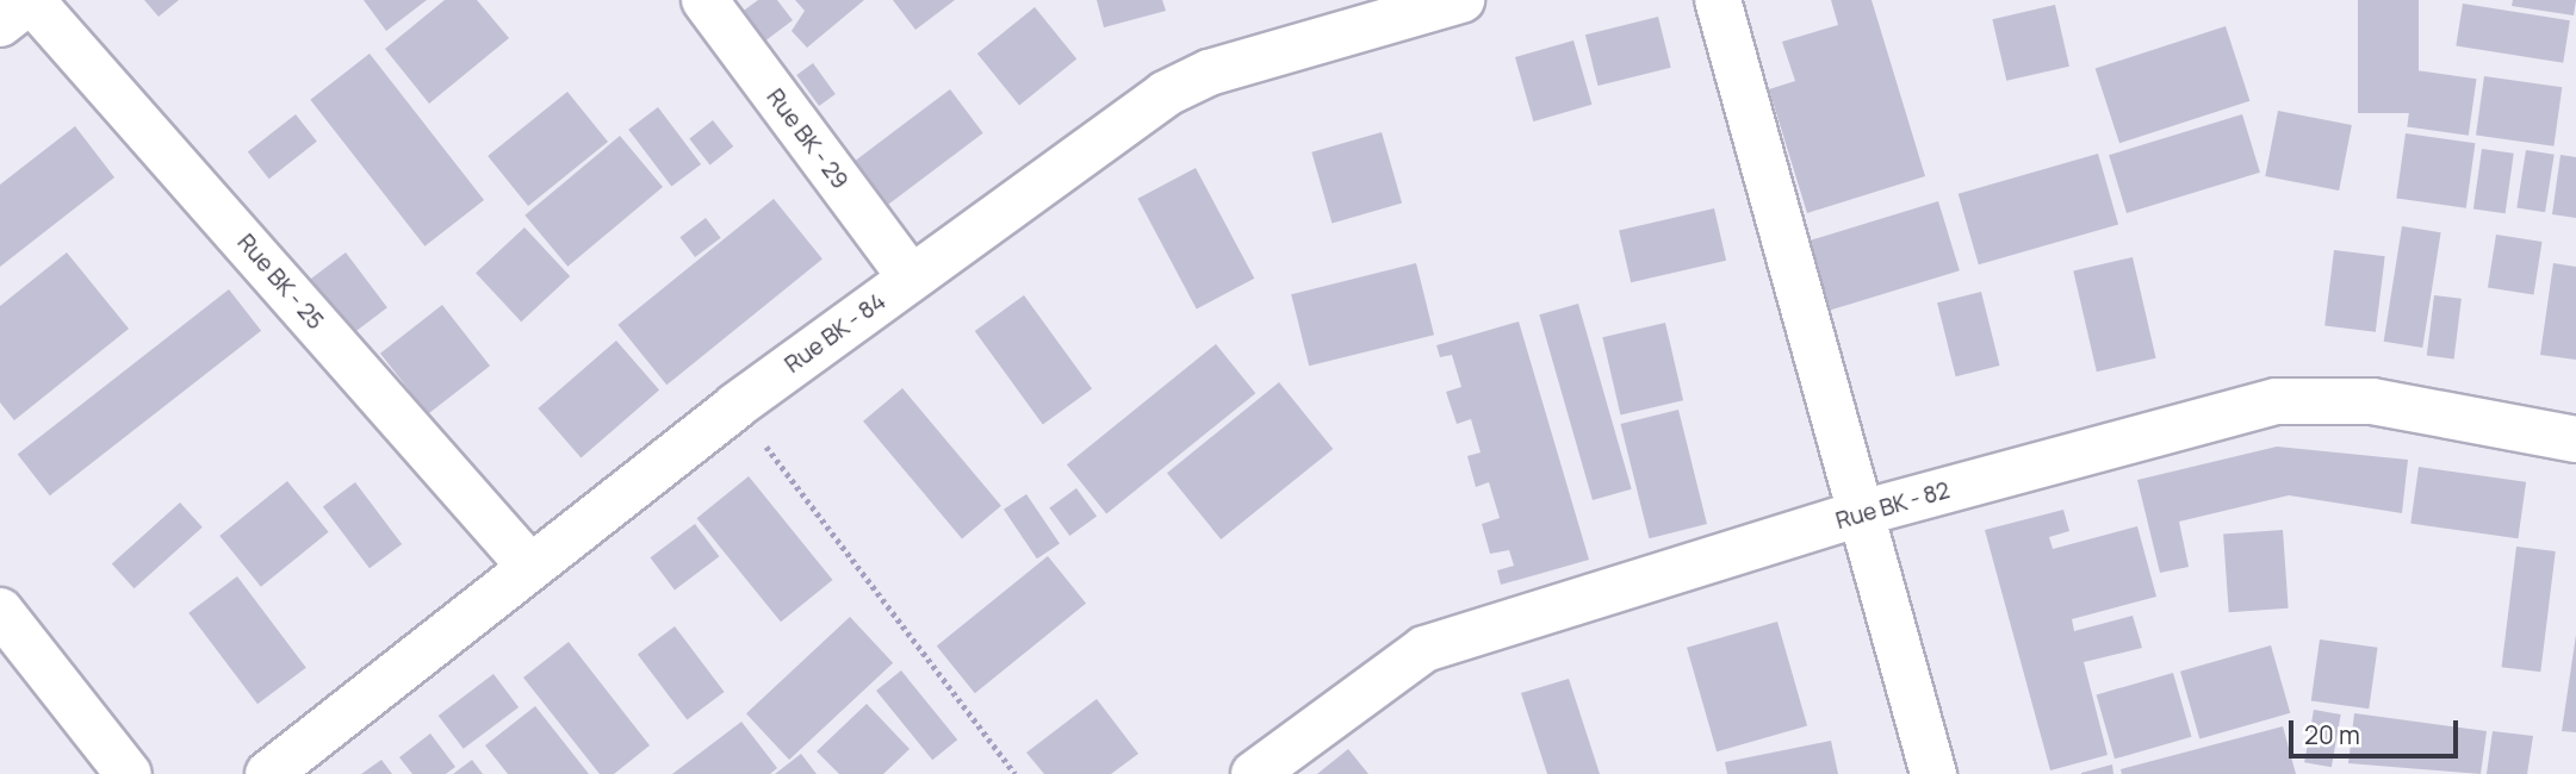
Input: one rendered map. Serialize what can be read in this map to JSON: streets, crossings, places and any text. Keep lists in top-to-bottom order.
{
  "streets": {
    "street": [
      "Rue BK - 29",
      "Rue BK - 25",
      "Rue BK - 84",
      "Rue BK - 82"
    ]
  },
  "crossings": [
    ["Rue BK - 29", "Rue BK - 84"],
    ["Rue BK - 25", "Rue BK - 84"]
  ],
  "scale_bar": "20 m"
}
